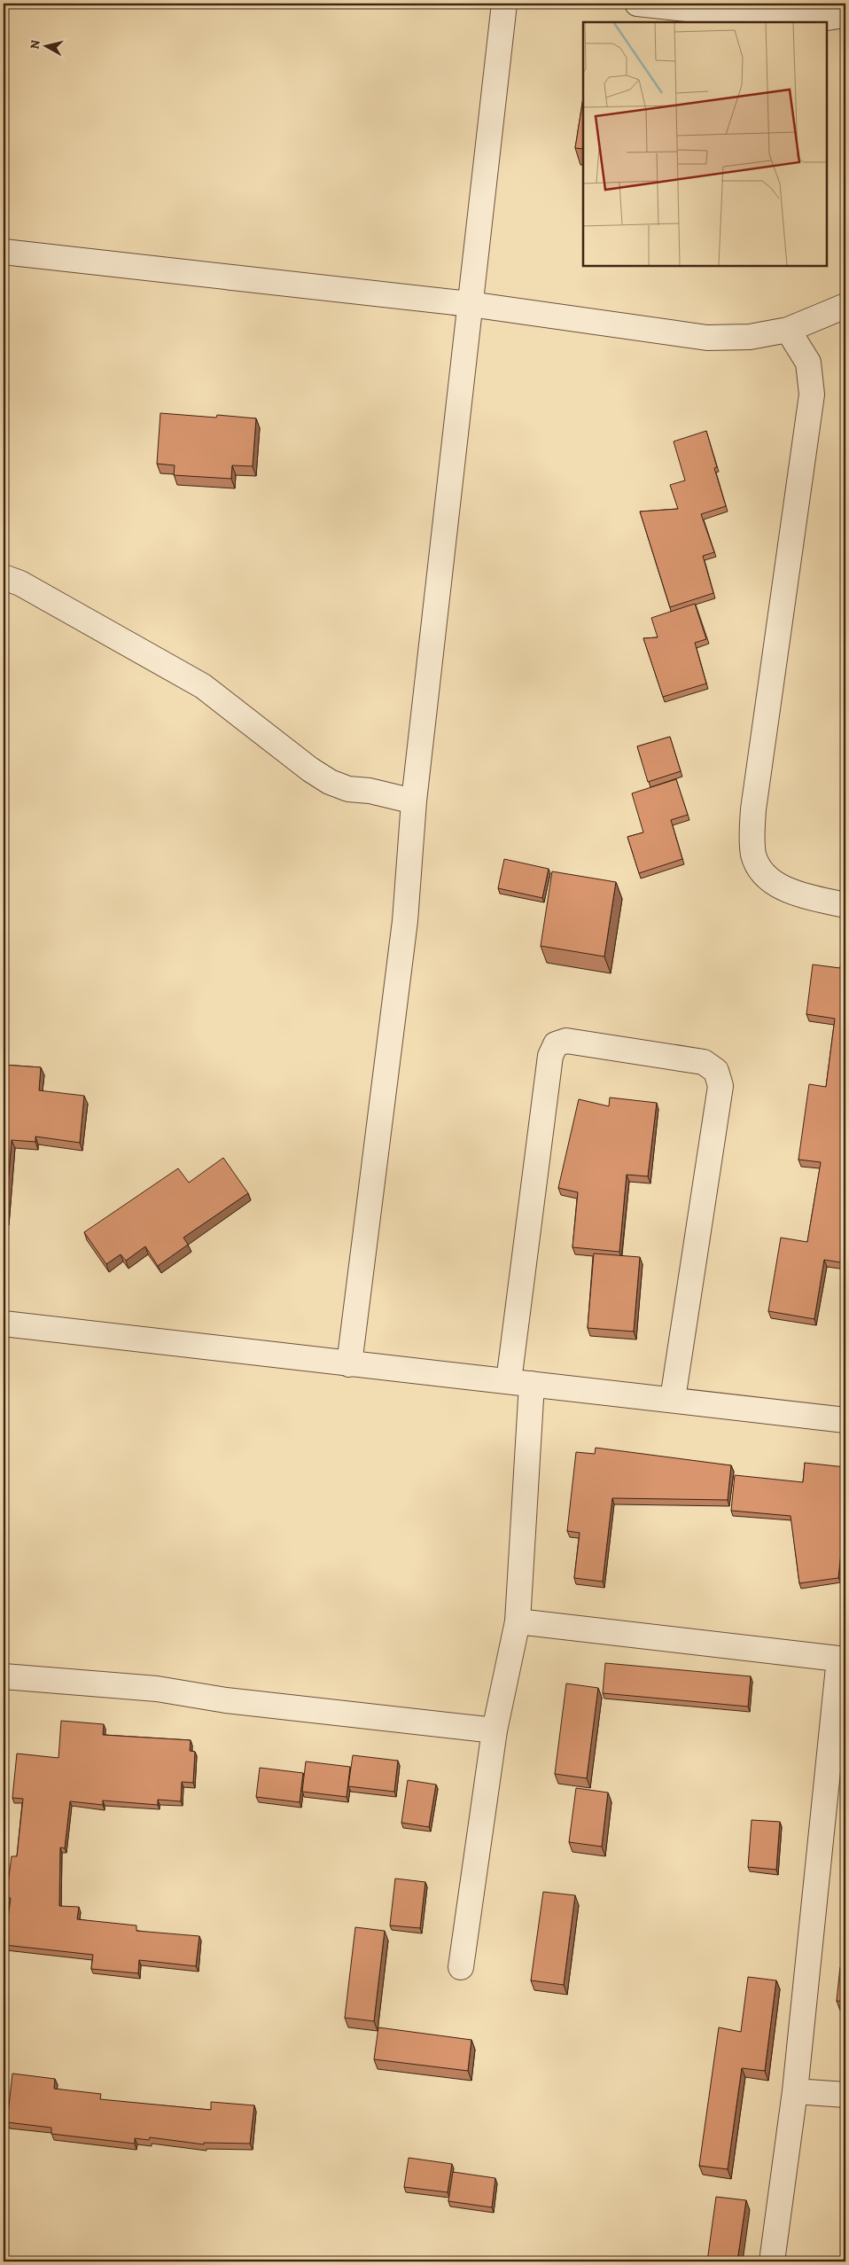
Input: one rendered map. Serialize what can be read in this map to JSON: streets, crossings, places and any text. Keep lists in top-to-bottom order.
{
  "north": "left"
}
